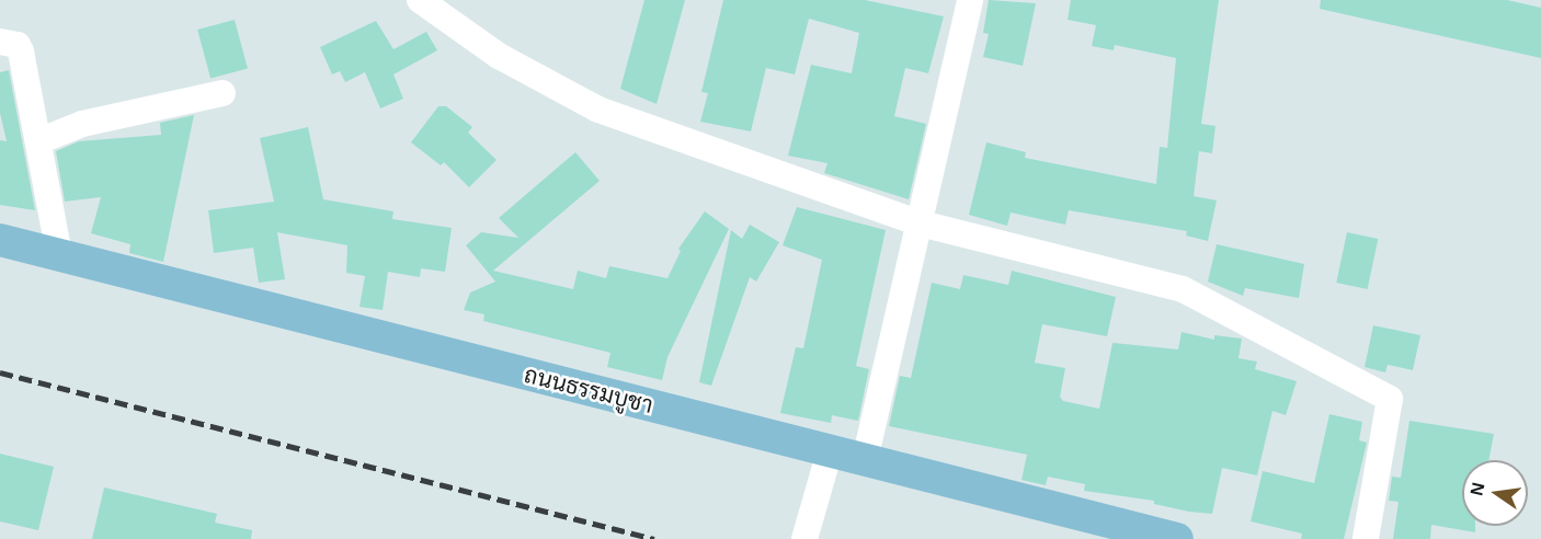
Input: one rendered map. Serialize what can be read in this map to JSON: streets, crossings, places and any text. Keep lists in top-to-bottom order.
{
  "streets": {
    "main road": ["ถนนธรรมบูชา"]
  },
  "north": "left"
}
